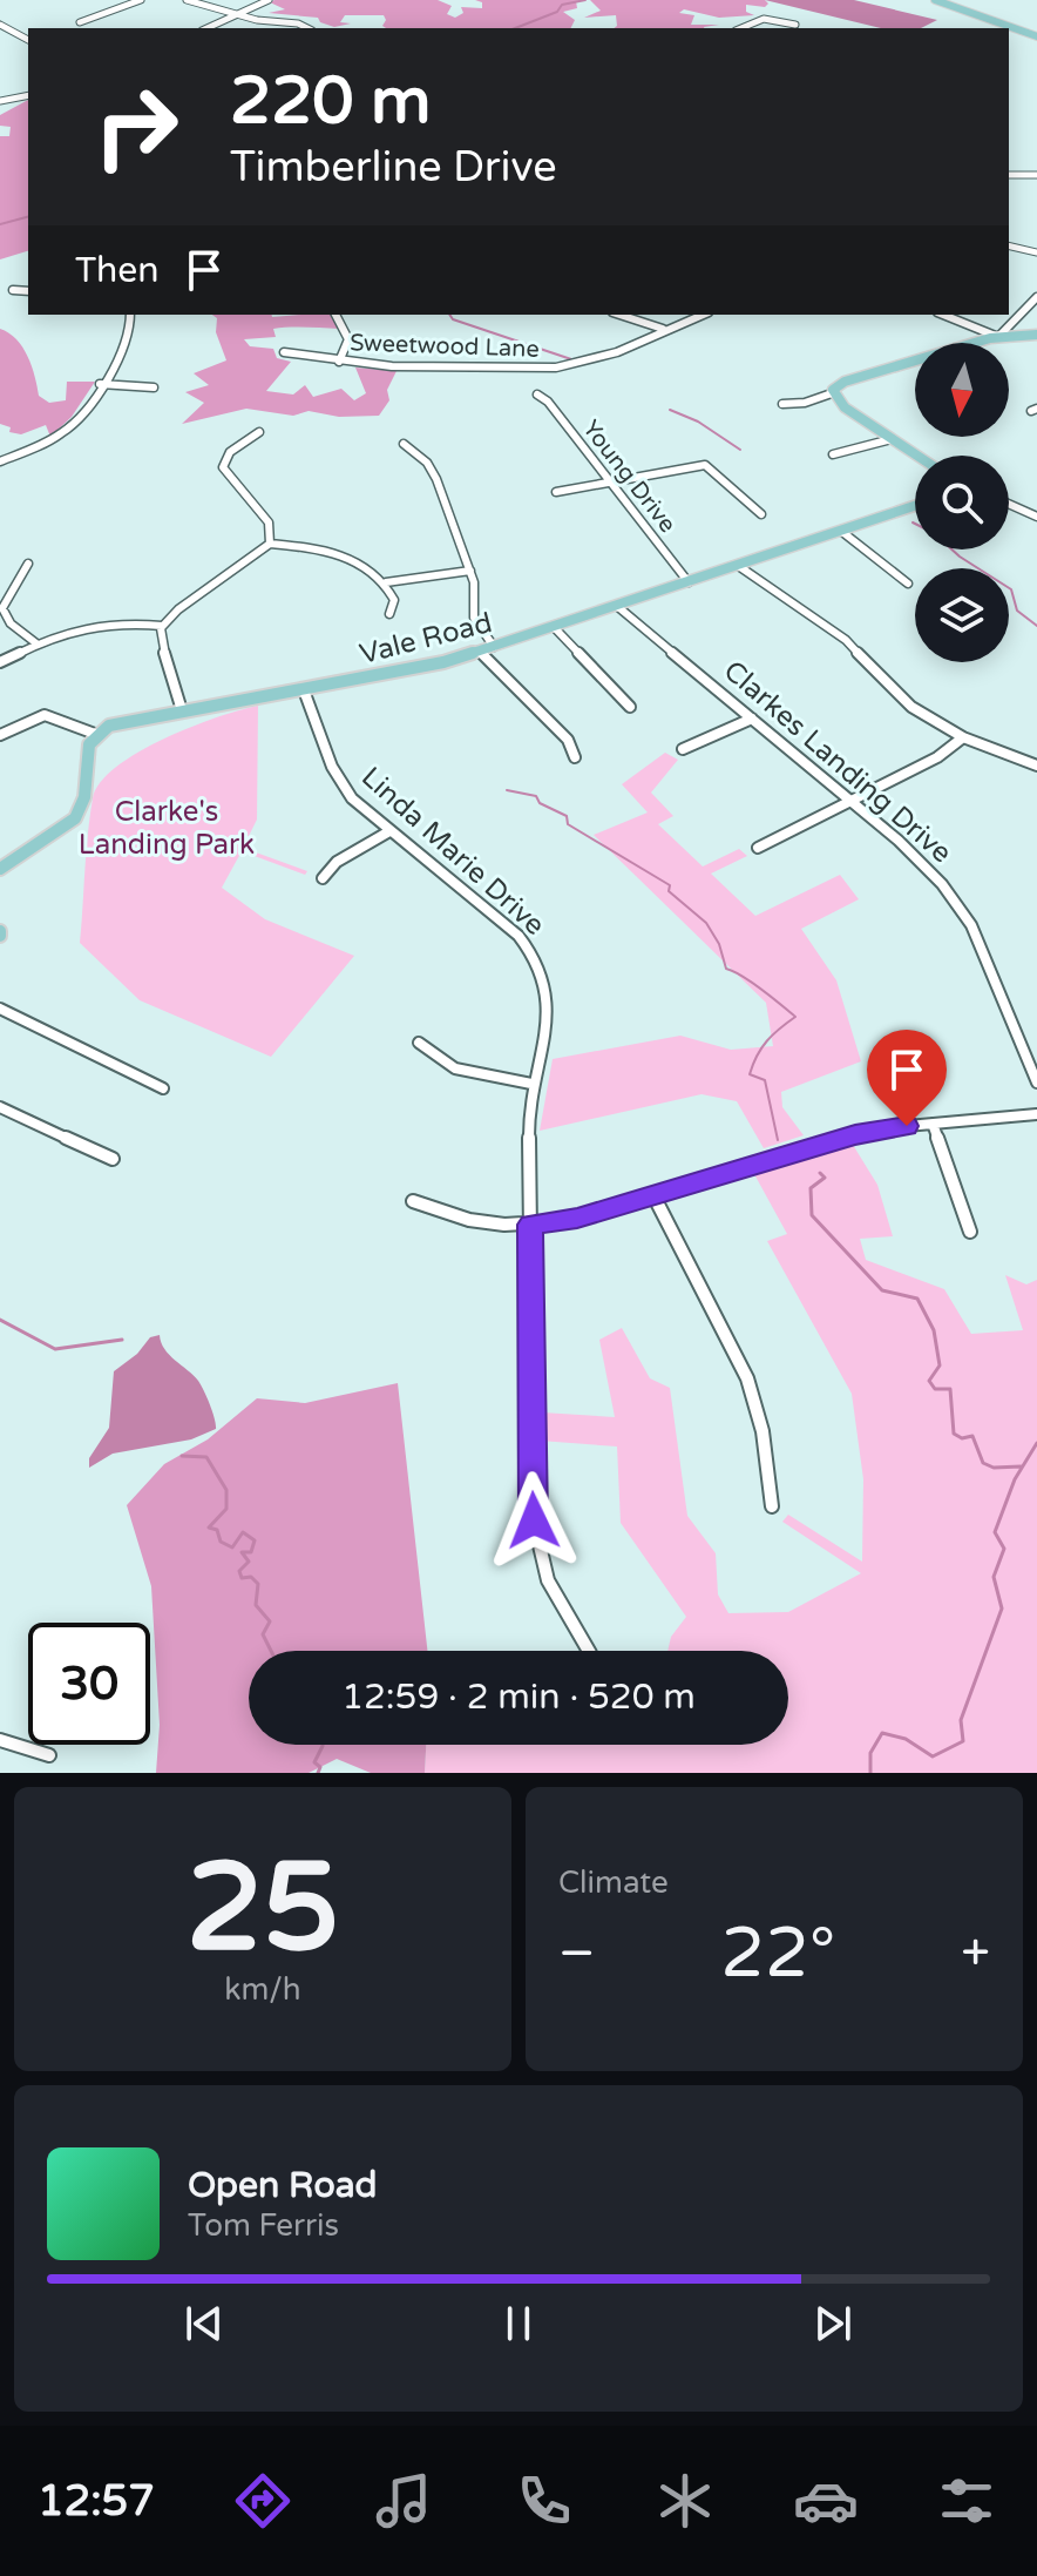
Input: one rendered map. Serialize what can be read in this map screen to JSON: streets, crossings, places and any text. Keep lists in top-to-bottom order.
{
  "streets": {
    "main road": ["Vale Road"],
    "street": [
      "Sweetwood Lane",
      "Young Drive",
      "Clarkes Landing Drive",
      "Linda Marie Drive"
    ]
  },
  "crossings": [
    ["Young Drive", "Vale Road"],
    ["Vale Road", "Clarkes Landing Drive"],
    ["Vale Road", "Linda Marie Drive"]
  ],
  "parks": ["Clarke's Landing Park"],
  "north": "bottom",
  "page": {
    "turn": ["220 m", "Timberline Drive"],
    "then": "Then",
    "limit": "30",
    "trip": "12:59 · 2 min · 520 m",
    "tile": [
      ["25", "km/h"],
      "Climate"
    ],
    "heat": ["−", "22°", "+"],
    "song": ["Open Road", "Tom Ferris"],
    "tabs": "12:57"
  }
}
